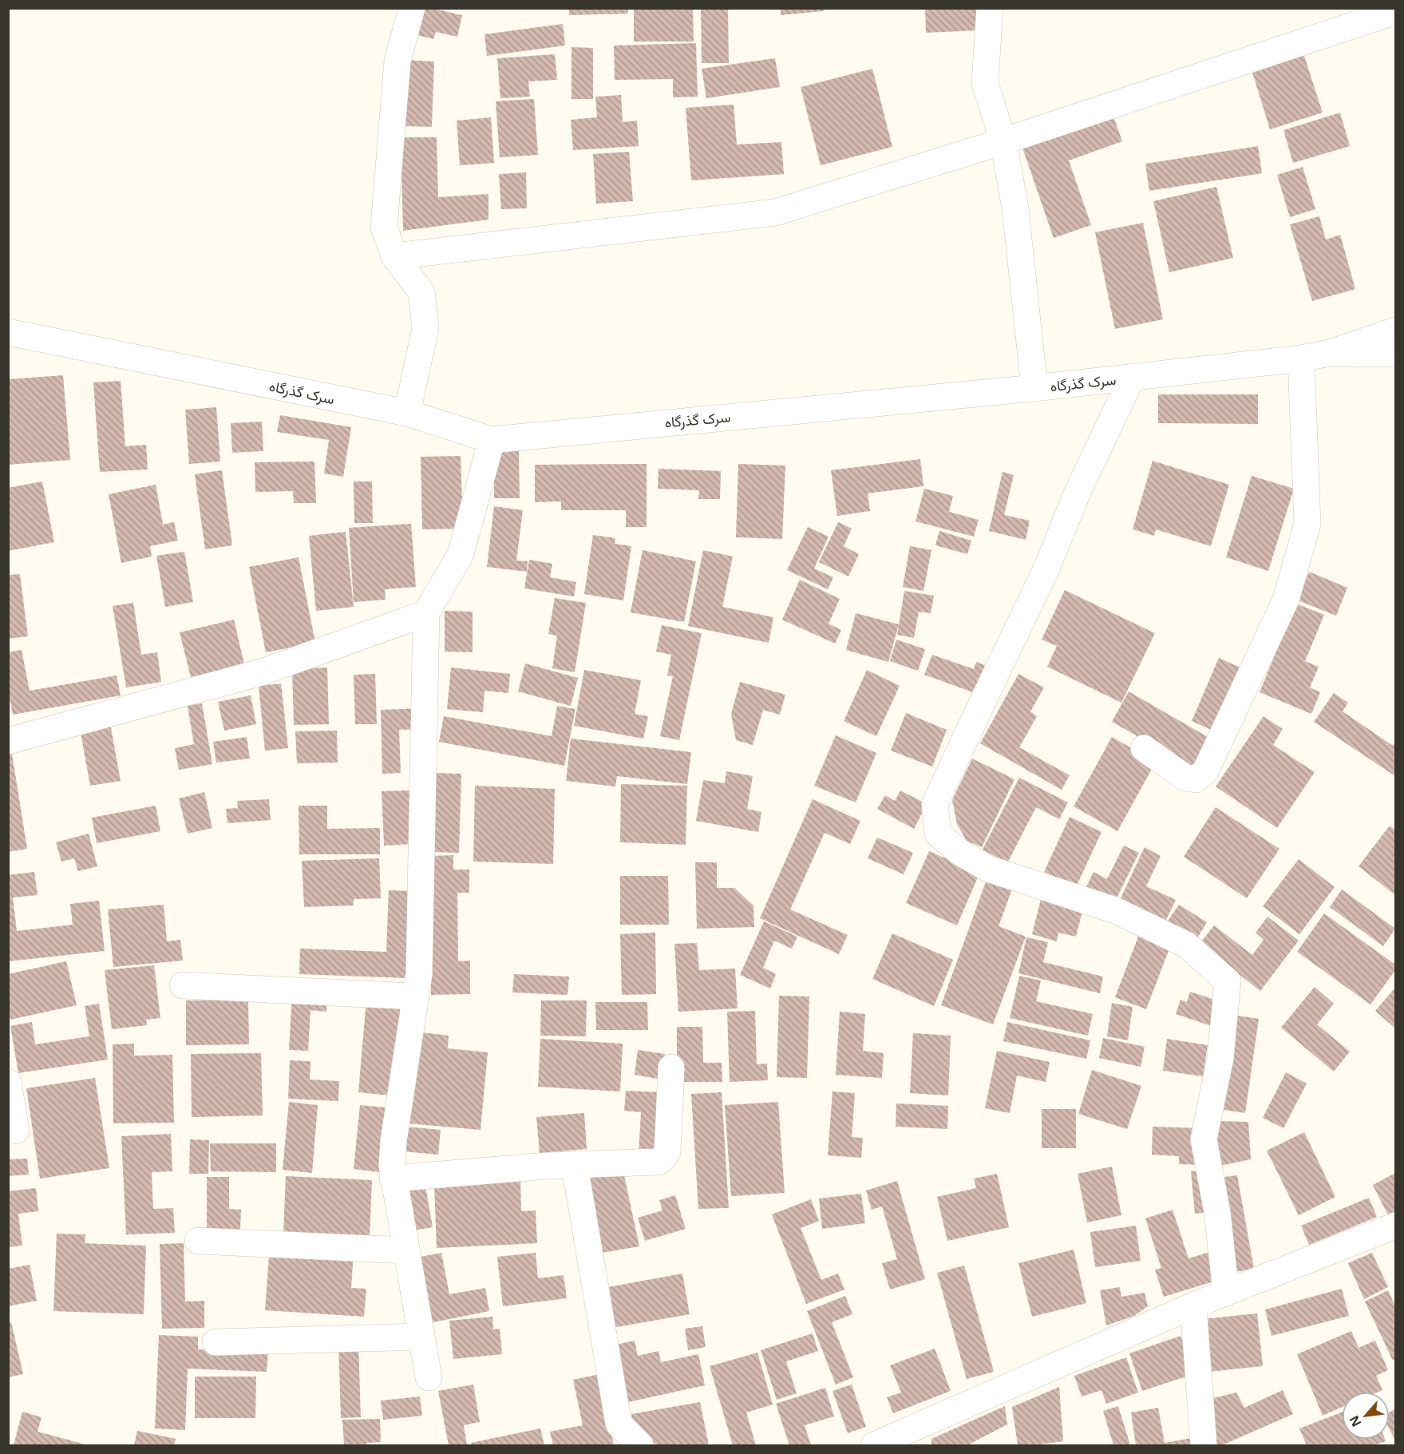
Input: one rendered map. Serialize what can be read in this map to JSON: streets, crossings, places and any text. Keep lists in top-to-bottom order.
{
  "streets": {
    "street": ["سرک گذرگاه"]
  },
  "north": "bottom left"
}
